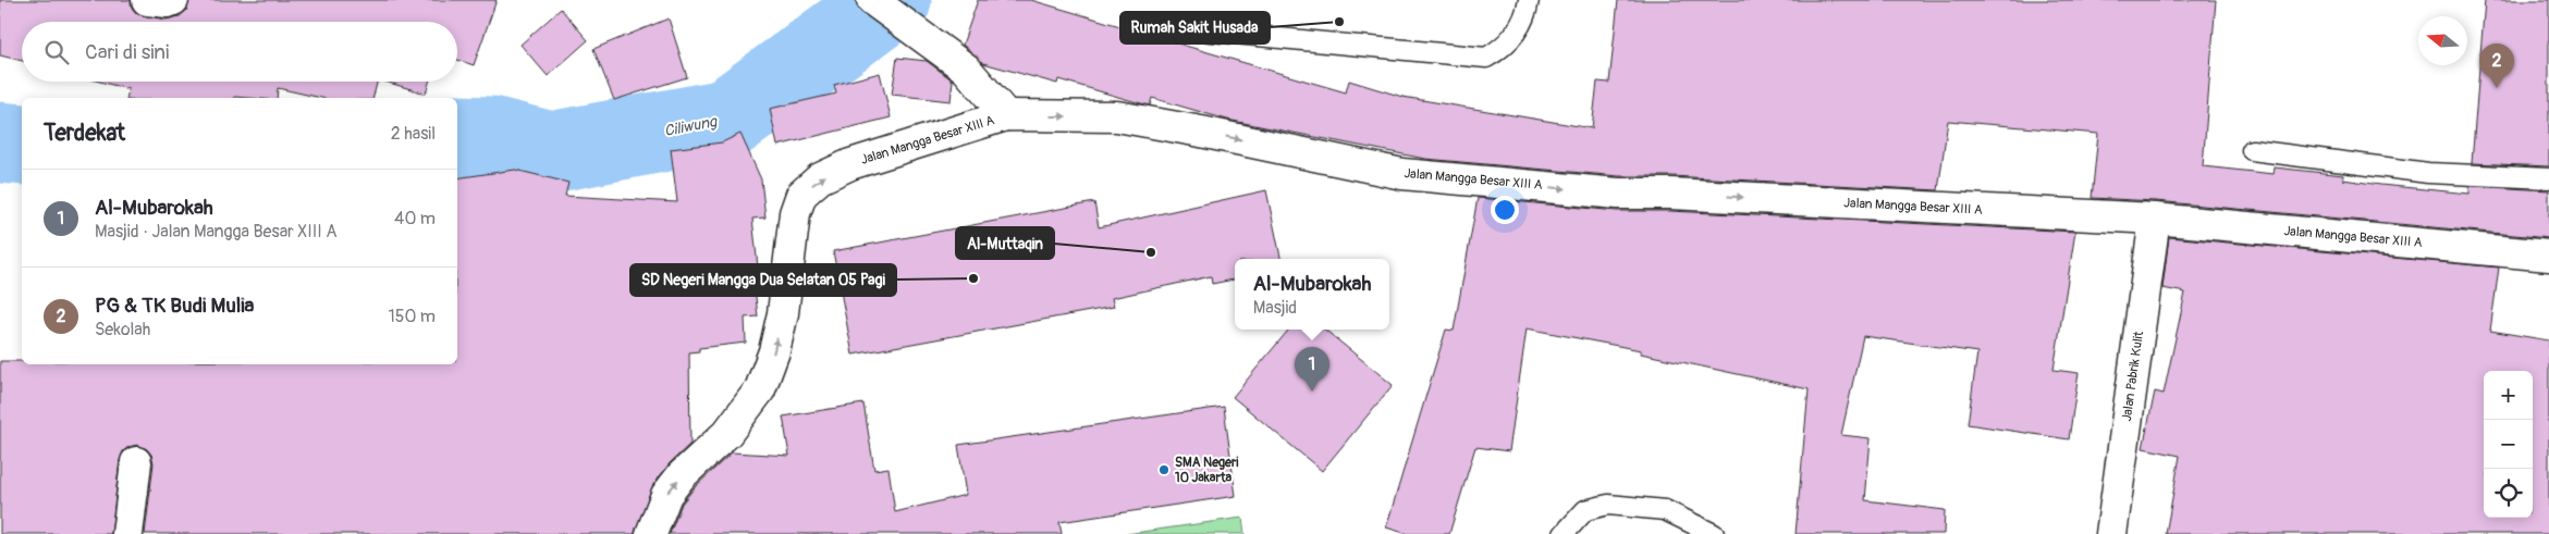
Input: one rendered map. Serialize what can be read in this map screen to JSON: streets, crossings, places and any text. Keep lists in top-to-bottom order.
{
  "streets": {
    "street": ["Jalan Mangga Besar XIII A", "Jalan Pabrik Kulit"]
  },
  "crossings": [
    ["Jalan Mangga Besar XIII A", "Jalan Pabrik Kulit"]
  ],
  "one_way": ["Jalan Mangga Besar XIII A"],
  "water": ["Ciliwung"],
  "places": [
    "Rumah Sakit Husada",
    "Al-Muttaqin",
    "SD Negeri Mangga Dua Selatan 05 Pagi",
    "SMA Negeri 10 Jakarta"
  ],
  "north": "left",
  "page": {
    "search": "Cari di sini",
    "pins": ["2", "1"],
    "heading": ["Terdekat", "2 hasil"],
    "list": [
      {
        "mark": "1",
        "name": "Al-Mubarokah",
        "note": "Masjid · Jalan Mangga Besar XIII A",
        "value": "40 m"
      },
      {
        "mark": "2",
        "name": "PG & TK Budi Mulia",
        "note": "Sekolah",
        "value": "150 m"
      }
    ],
    "popup": ["Al-Mubarokah", "Masjid"],
    "map_buttons": ["+", "−"]
  }
}
